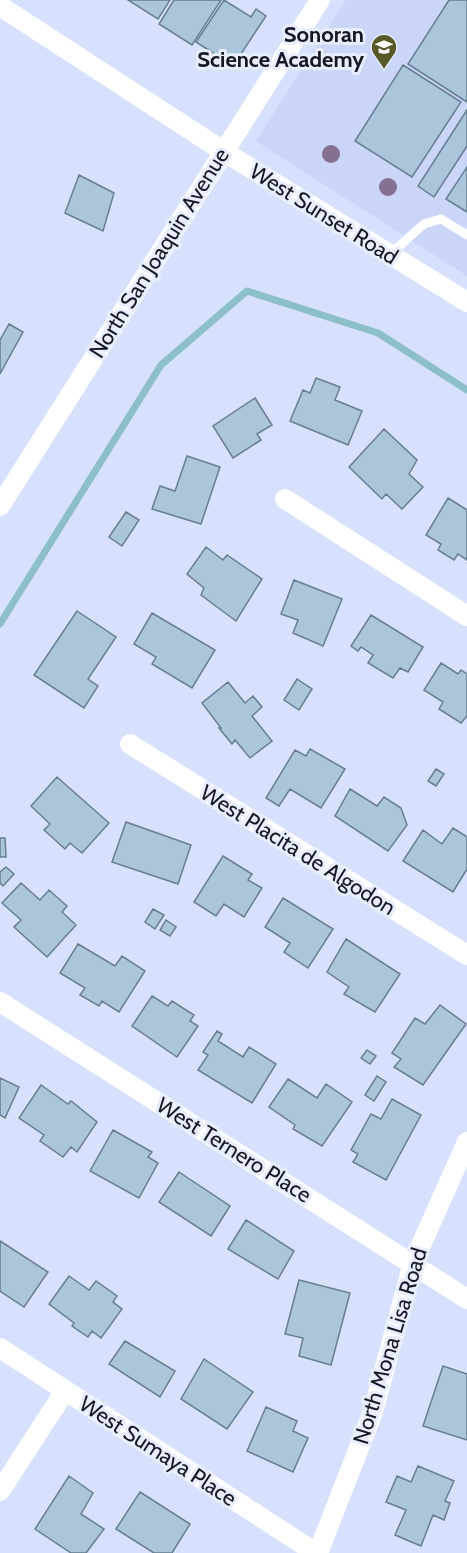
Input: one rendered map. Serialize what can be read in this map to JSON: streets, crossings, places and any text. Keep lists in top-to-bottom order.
{
  "streets": {
    "street": [
      "West Sunset Road",
      "North San Joaquin Avenue",
      "West Placita de Algodon",
      "West Ternero Place",
      "North Mona Lisa Road",
      "West Sumaya Place"
    ]
  },
  "crossings": [
    ["West Sunset Road", "North San Joaquin Avenue"],
    ["West Ternero Place", "North Mona Lisa Road"],
    ["North Mona Lisa Road", "West Sumaya Place"]
  ],
  "places": {
    "school or university": ["Sonoran Science Academy"]
  }
}
